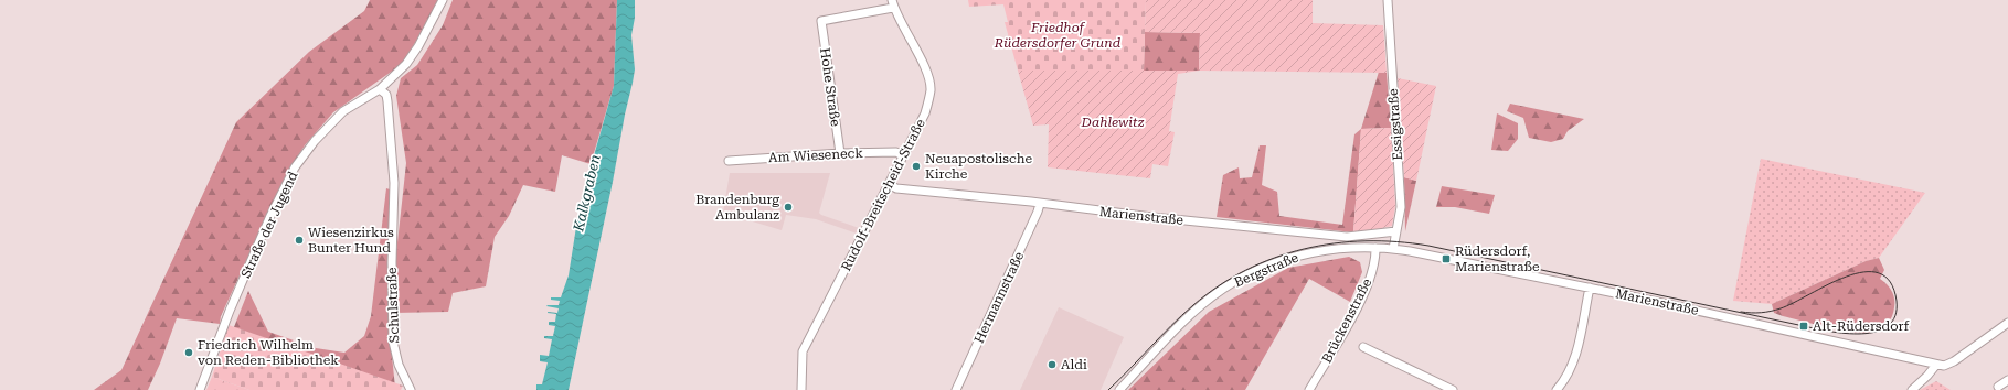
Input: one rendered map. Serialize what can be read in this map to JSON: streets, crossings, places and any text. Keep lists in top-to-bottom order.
{
  "streets": {
    "street": [
      "Hohe Straße",
      "Essigstraße",
      "Am Wieseneck",
      "Rudolf-Breitscheid-Straße",
      "Marienstraße",
      "Straße der Jugend",
      "Bergstraße",
      "Hermannstraße",
      "Schulstraße",
      "Brückenstraße"
    ]
  },
  "crossings": [
    ["Hohe Straße", "Am Wieseneck"],
    ["Hohe Straße", "Rudolf-Breitscheid-Straße"],
    ["Essigstraße", "Marienstraße"],
    ["Am Wieseneck", "Rudolf-Breitscheid-Straße"],
    ["Rudolf-Breitscheid-Straße", "Marienstraße"],
    ["Marienstraße", "Bergstraße"],
    ["Marienstraße", "Hermannstraße"],
    ["Marienstraße", "Brückenstraße"],
    ["Straße der Jugend", "Schulstraße"],
    ["Bergstraße", "Brückenstraße"]
  ],
  "water": ["Kalkgraben"],
  "parks": ["Friedhof Rüdersdorfer Grund", "Dahlewitz"],
  "places": {
    "other": [
      "Neuapostolische Kirche",
      "Brandenburg Ambulanz",
      "Wiesenzirkus Bunter Hund",
      "Friedrich Wilhelm von Reden-Bibliothek",
      "Aldi"
    ],
    "transit": ["Rüdersdorf, Marienstraße", "Alt-Rüdersdorf"]
  }
}
